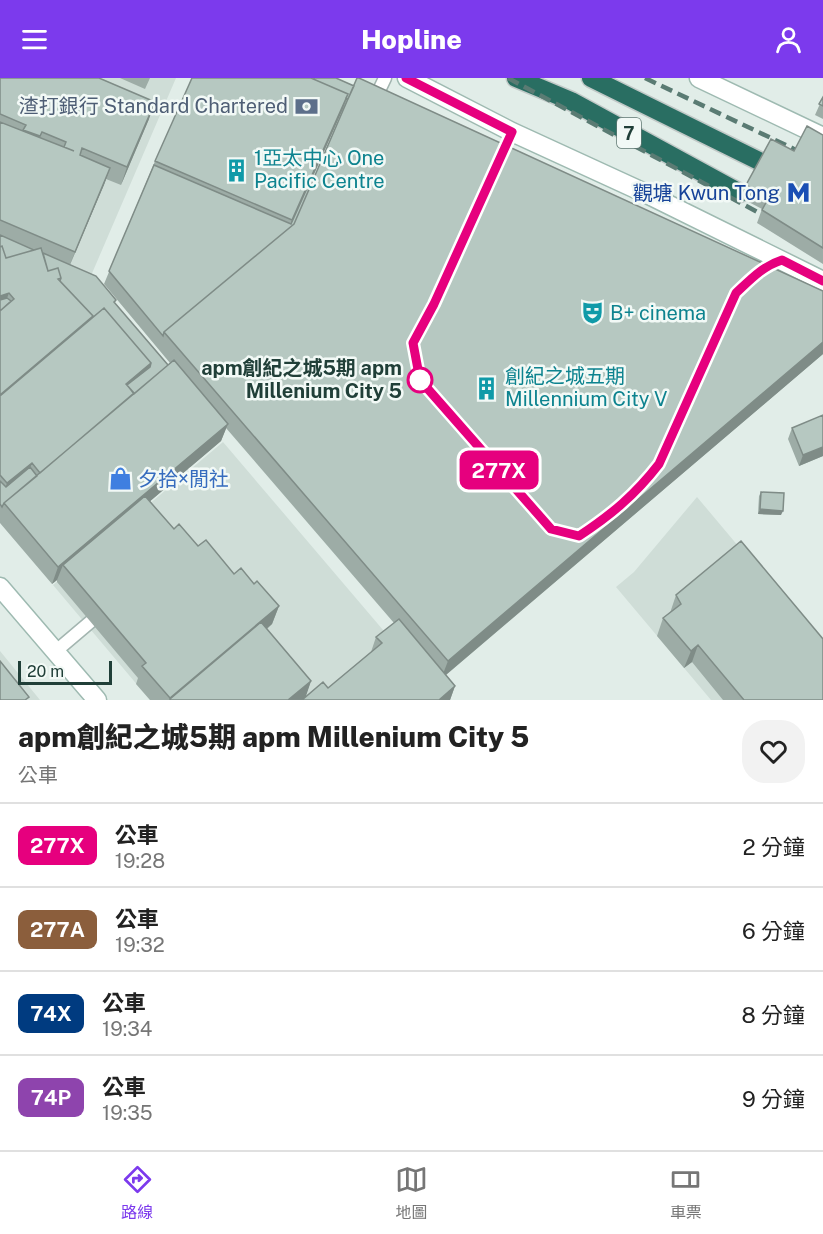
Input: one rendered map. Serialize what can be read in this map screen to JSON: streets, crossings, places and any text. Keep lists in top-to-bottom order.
{
  "streets": {
    "highway": ["7"]
  },
  "places": {
    "bank": ["渣打銀行 Standard Chartered"],
    "building": ["1亞太中心 One Pacific Centre", "創紀之城五期 Millennium City V"],
    "metro station": ["觀塘 Kwun Tong"],
    "theatre": ["B+ cinema"],
    "other": ["apm創紀之城5期 apm Millenium City 5"],
    "shop": ["夕拾×閒社"]
  },
  "lines": ["bus line 277X"],
  "scale_bar": "20 m",
  "page": {
    "header": "Hopline",
    "on_map": "277X",
    "scale": "20 m",
    "heading": ["apm創紀之城5期 apm Millenium City 5", "公車"],
    "list": [
      {
        "mark": "277X",
        "name": "公車",
        "note": "19:28",
        "value": "2 分鐘"
      },
      {
        "mark": "277A",
        "name": "公車",
        "note": "19:32",
        "value": "6 分鐘"
      },
      {
        "mark": "74X",
        "name": "公車",
        "note": "19:34",
        "value": "8 分鐘"
      },
      {
        "mark": "74P",
        "name": "公車",
        "note": "19:35",
        "value": "9 分鐘"
      }
    ],
    "tabs": ["路線", "地圖", "車票"]
  }
}
